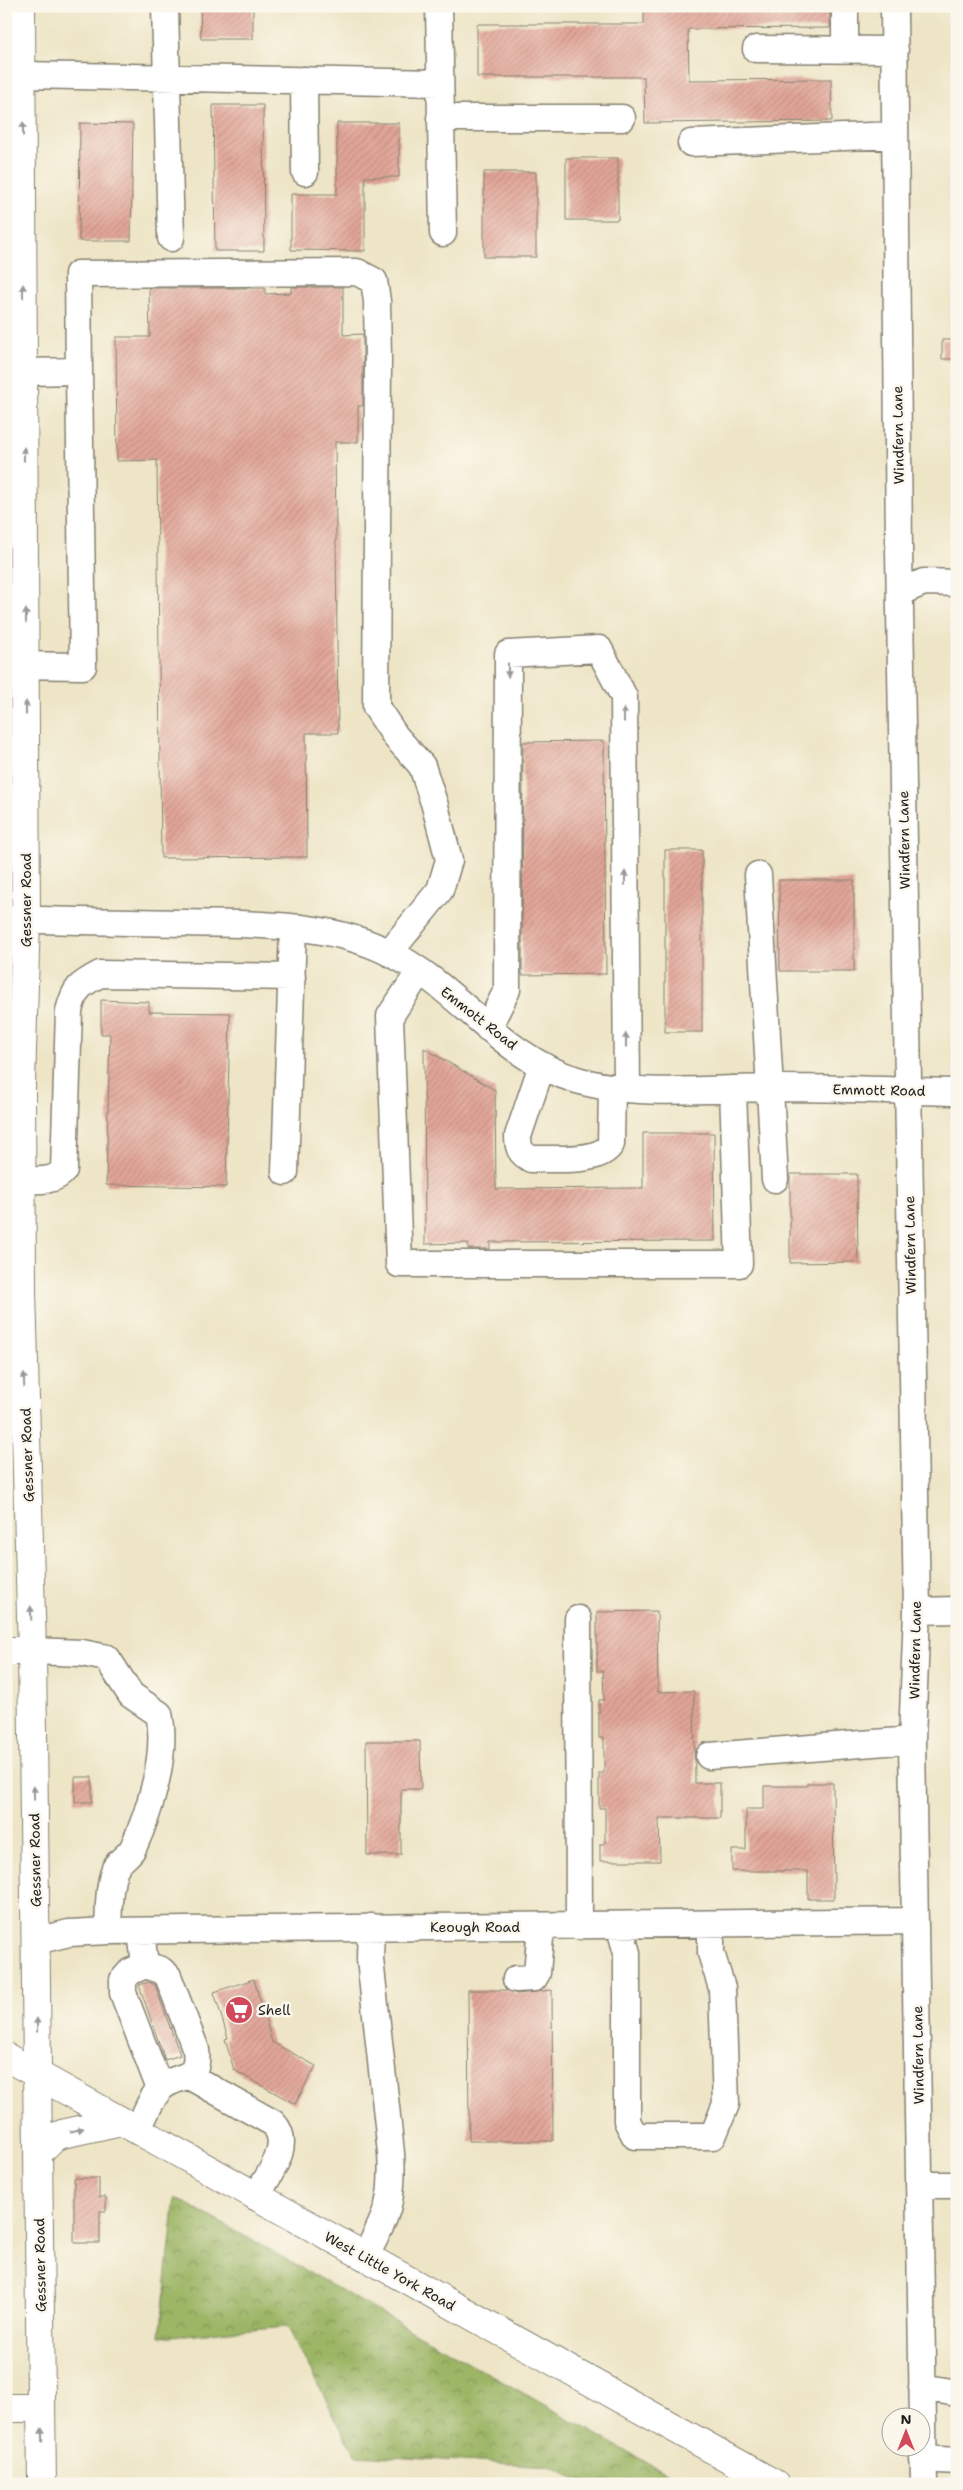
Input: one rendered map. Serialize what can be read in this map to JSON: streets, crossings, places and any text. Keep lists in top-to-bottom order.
{
  "streets": {
    "main road": ["Gessner Road", "West Little York Road"],
    "street": ["Windfern Lane", "Emmott Road", "Keough Road"]
  },
  "crossings": [
    ["Windfern Lane", "Emmott Road"],
    ["Windfern Lane", "Keough Road"],
    ["Gessner Road", "Emmott Road"],
    ["Gessner Road", "Keough Road"],
    ["Gessner Road", "West Little York Road"]
  ],
  "one_way": ["Gessner Road"],
  "places": {
    "supermarket": ["Shell"]
  },
  "north": "top"
}
